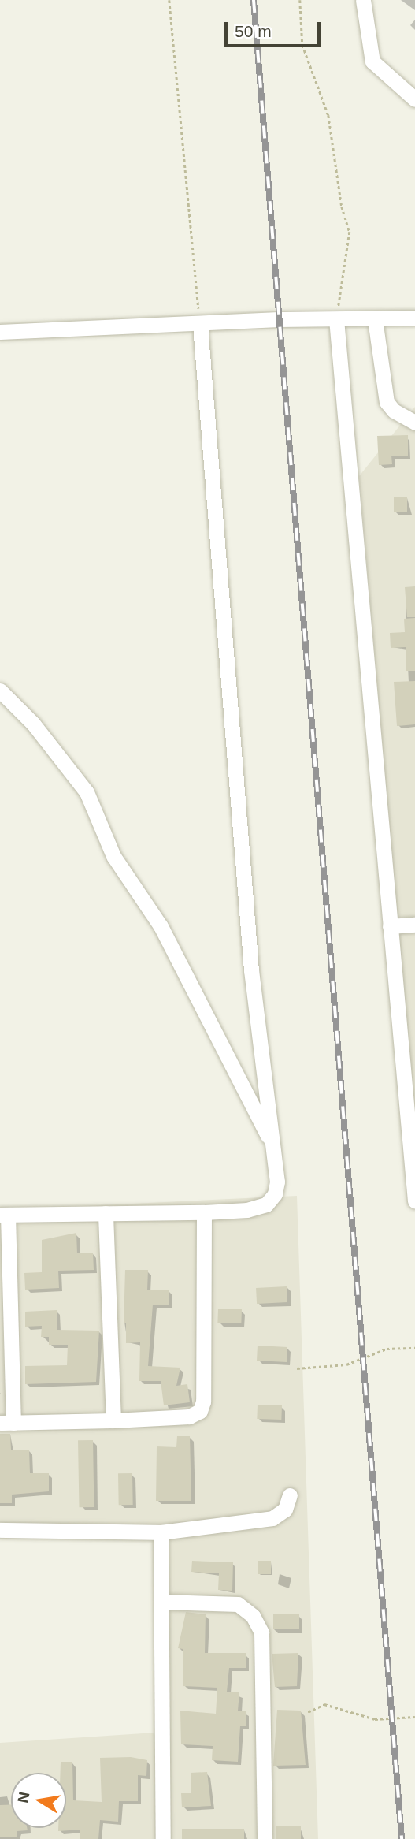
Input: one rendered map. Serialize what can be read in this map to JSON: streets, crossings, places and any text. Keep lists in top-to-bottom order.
{
  "scale_bar": "50 m",
  "north": "left"
}
